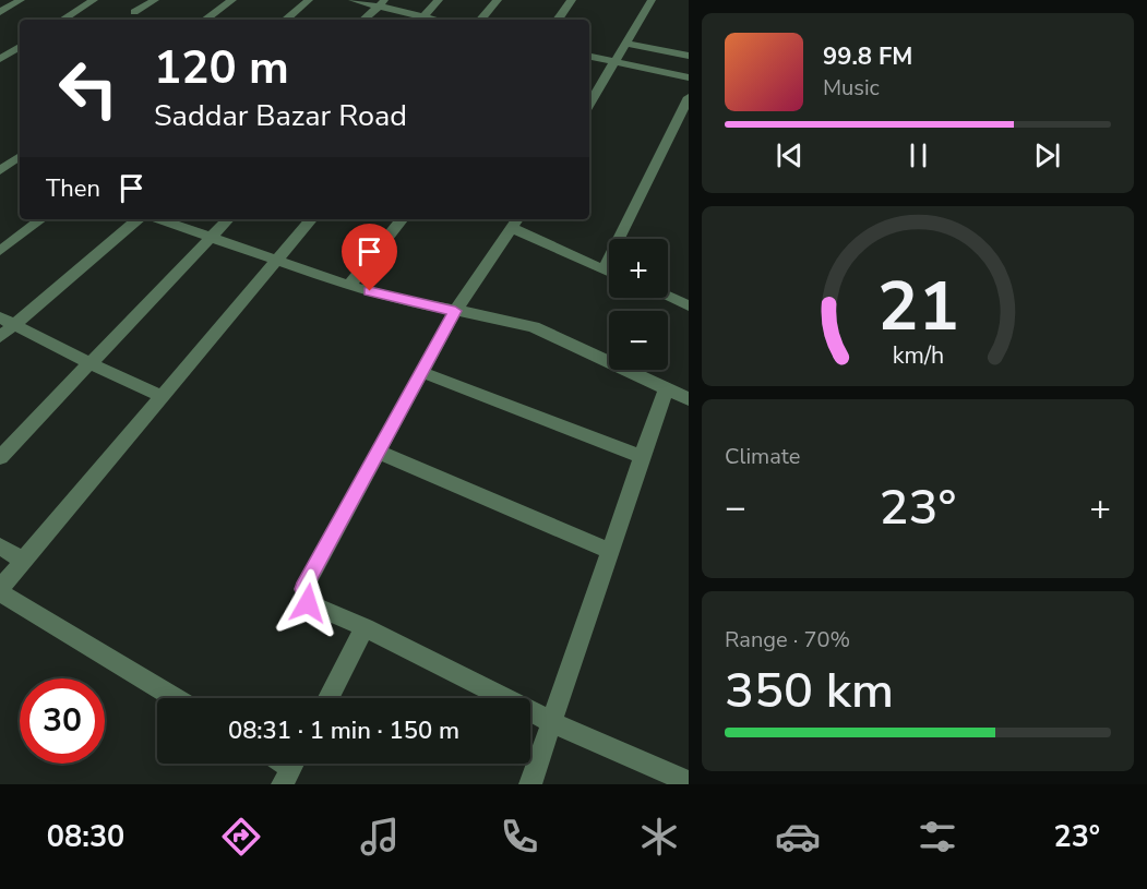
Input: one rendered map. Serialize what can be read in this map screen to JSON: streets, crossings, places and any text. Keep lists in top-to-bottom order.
{
  "page": {
    "turn": ["120 m", "Saddar Bazar Road"],
    "song": ["99.8 FM", "Music"],
    "then": "Then",
    "map_buttons": ["+", "−"],
    "tile": [
      "Climate",
      ["Range · 70%", "350 km"]
    ],
    "heat": ["−", "23°", "+"],
    "limit": "30",
    "trip": "08:31 · 1 min · 150 m",
    "tabs": ["08:30", "23°"],
    "gauge": ["21", "km/h"]
  }
}
